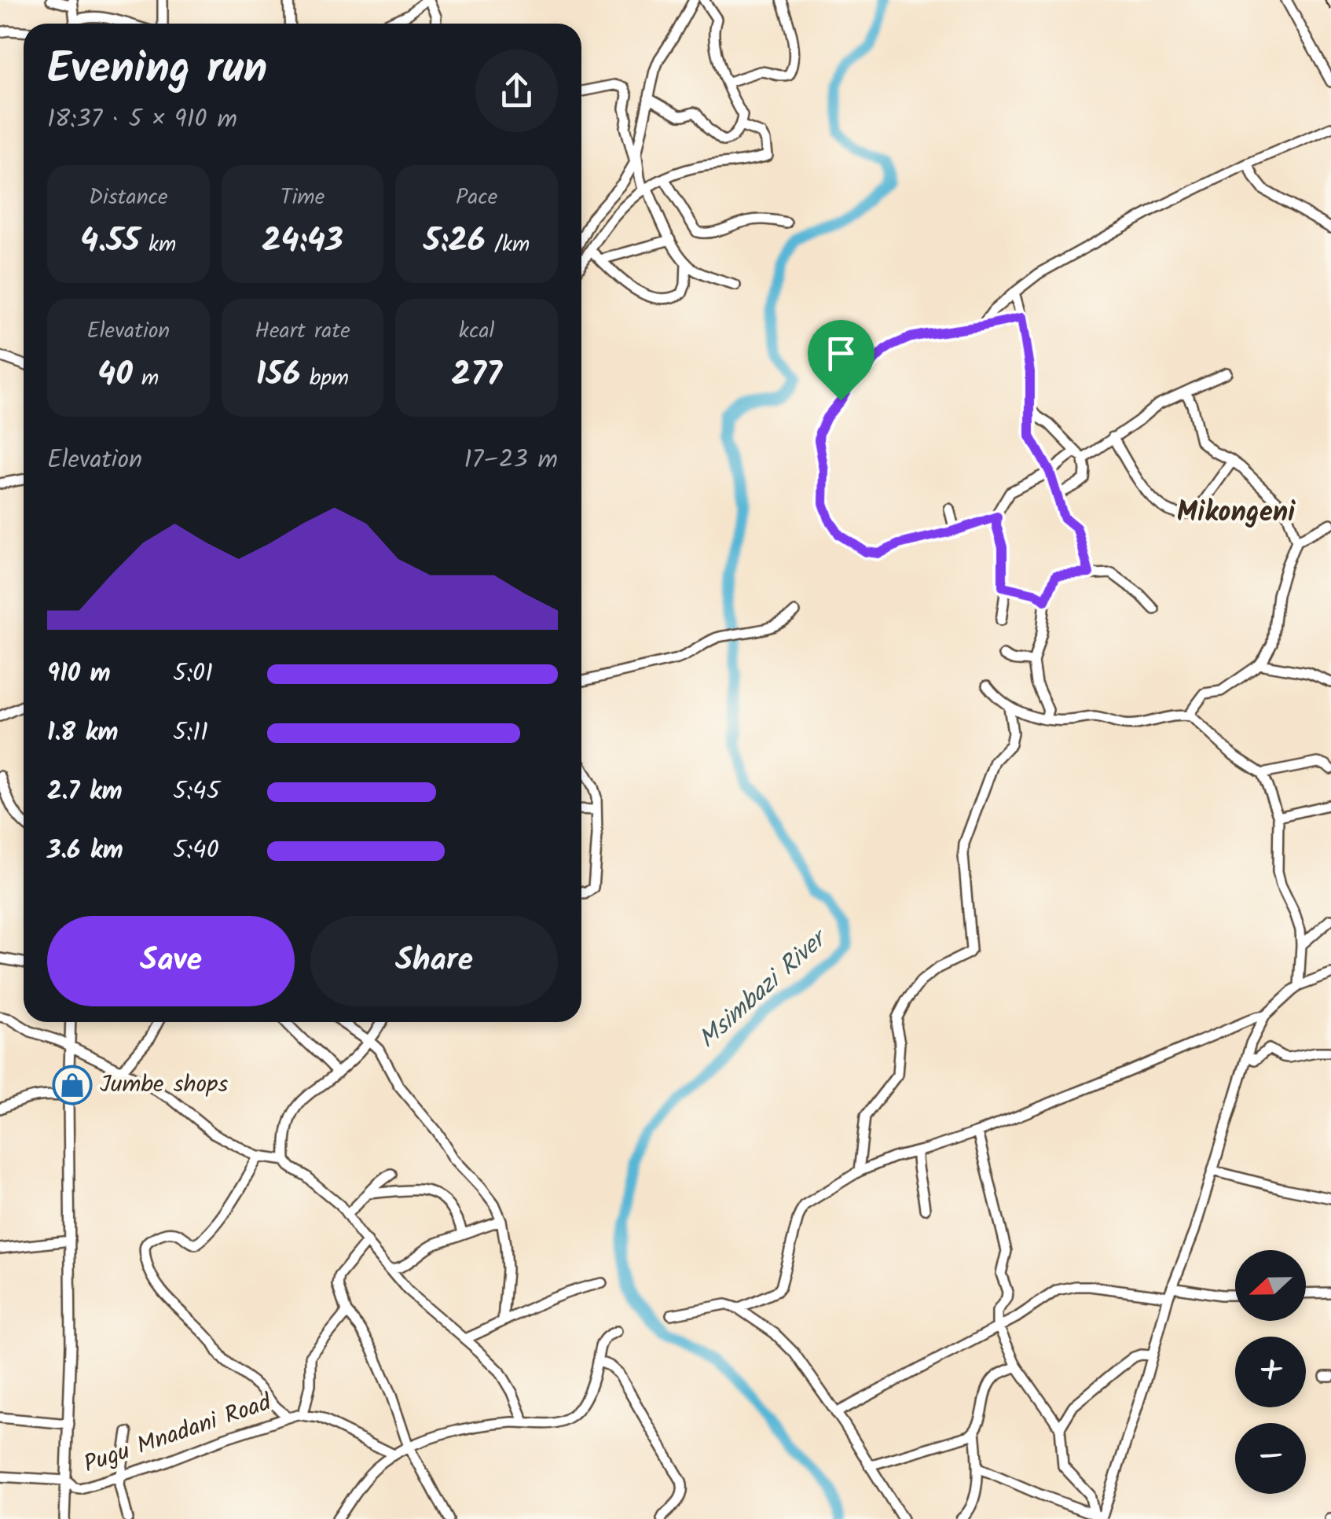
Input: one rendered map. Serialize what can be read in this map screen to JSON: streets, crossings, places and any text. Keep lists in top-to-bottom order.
{
  "streets": {
    "street": ["Pugu Mnadani Road"]
  },
  "districts": ["Mikongeni"],
  "water": ["Msimbazi River"],
  "places": {
    "shop": ["Jumbe shops"]
  },
  "north": "left",
  "page": {
    "heading": ["Evening run", "18:37 · 5 × 910 m"],
    "stats": [
      ["Distance", "4.55 km"],
      ["Time", "24:43"],
      ["Pace", "5:26 /km"],
      ["Elevation", "40 m"],
      ["Heart rate", "156 bpm"],
      ["kcal", "277"]
    ],
    "chart": ["Elevation", "17–23 m"],
    "list": [
      {
        "name": "910 m",
        "note": "5:01"
      },
      {
        "name": "1.8 km",
        "note": "5:11"
      },
      {
        "name": "2.7 km",
        "note": "5:45"
      },
      {
        "name": "3.6 km",
        "note": "5:40"
      }
    ],
    "buttons": ["Save", "Share"],
    "map_buttons": ["+", "−"]
  }
}
